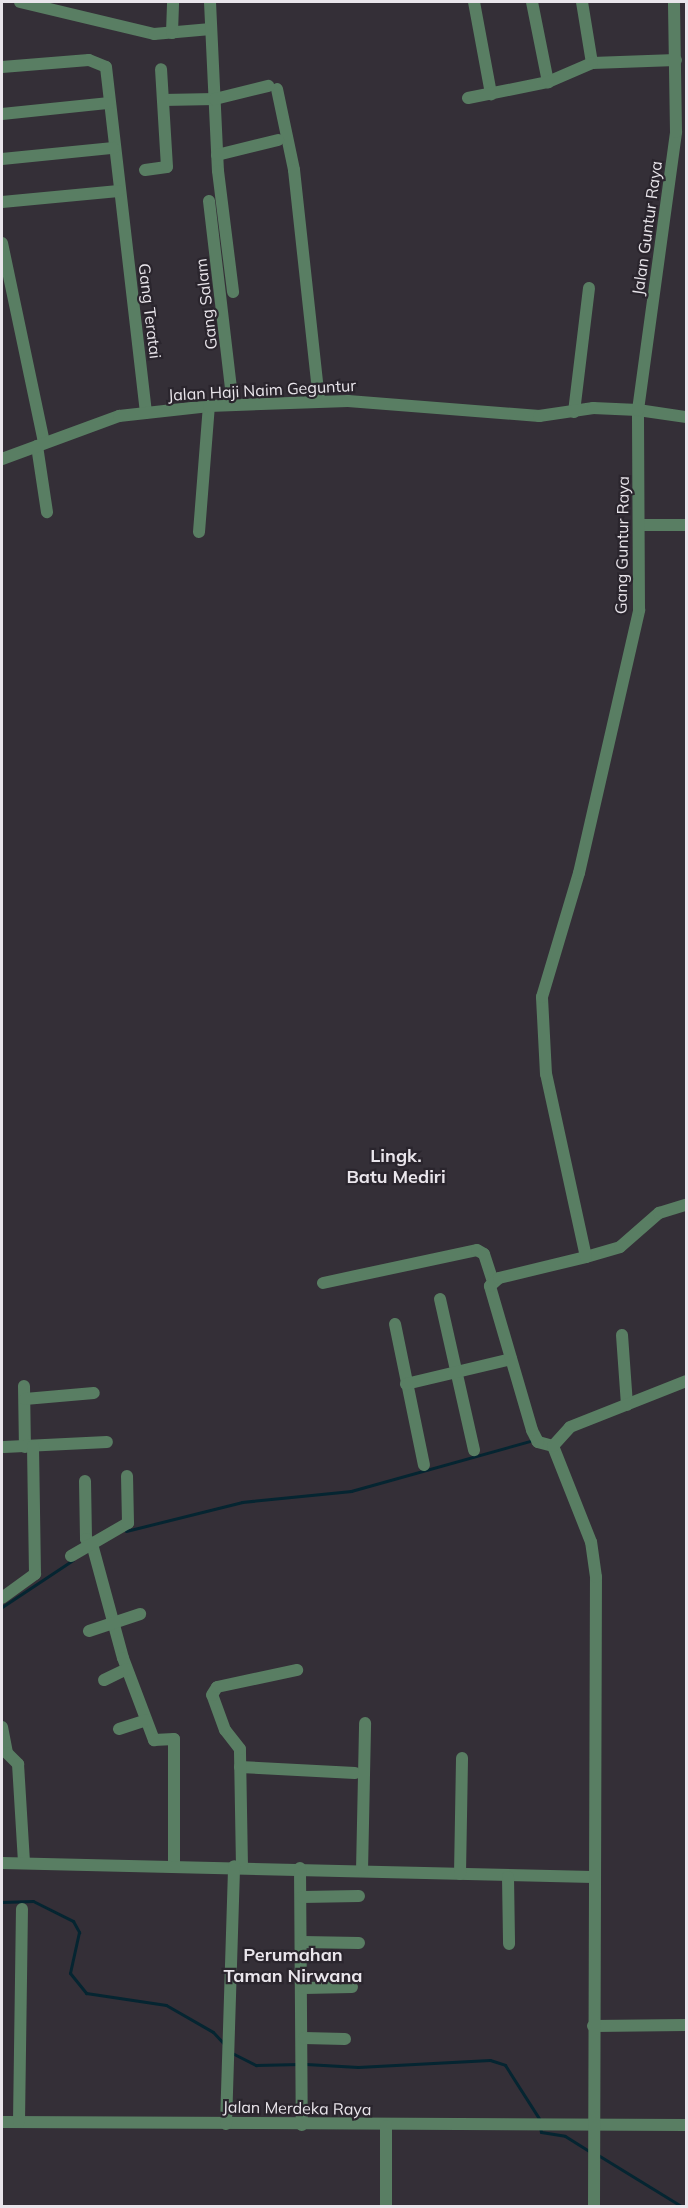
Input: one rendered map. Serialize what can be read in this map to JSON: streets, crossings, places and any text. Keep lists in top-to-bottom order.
{
  "streets": {
    "street": [
      "Jalan Guntur Raya",
      "Gang Salam",
      "Gang Teratai",
      "Jalan Haji Naim Geguntur",
      "Gang Guntur Raya",
      "Jalan Merdeka Raya"
    ]
  },
  "crossings": [
    ["Jalan Guntur Raya", "Jalan Haji Naim Geguntur"],
    ["Jalan Guntur Raya", "Gang Guntur Raya"],
    ["Gang Salam", "Jalan Haji Naim Geguntur"],
    ["Gang Teratai", "Jalan Haji Naim Geguntur"],
    ["Jalan Haji Naim Geguntur", "Gang Guntur Raya"]
  ],
  "districts": ["Lingk. Batu Mediri", "Perumahan Taman Nirwana"]
}
